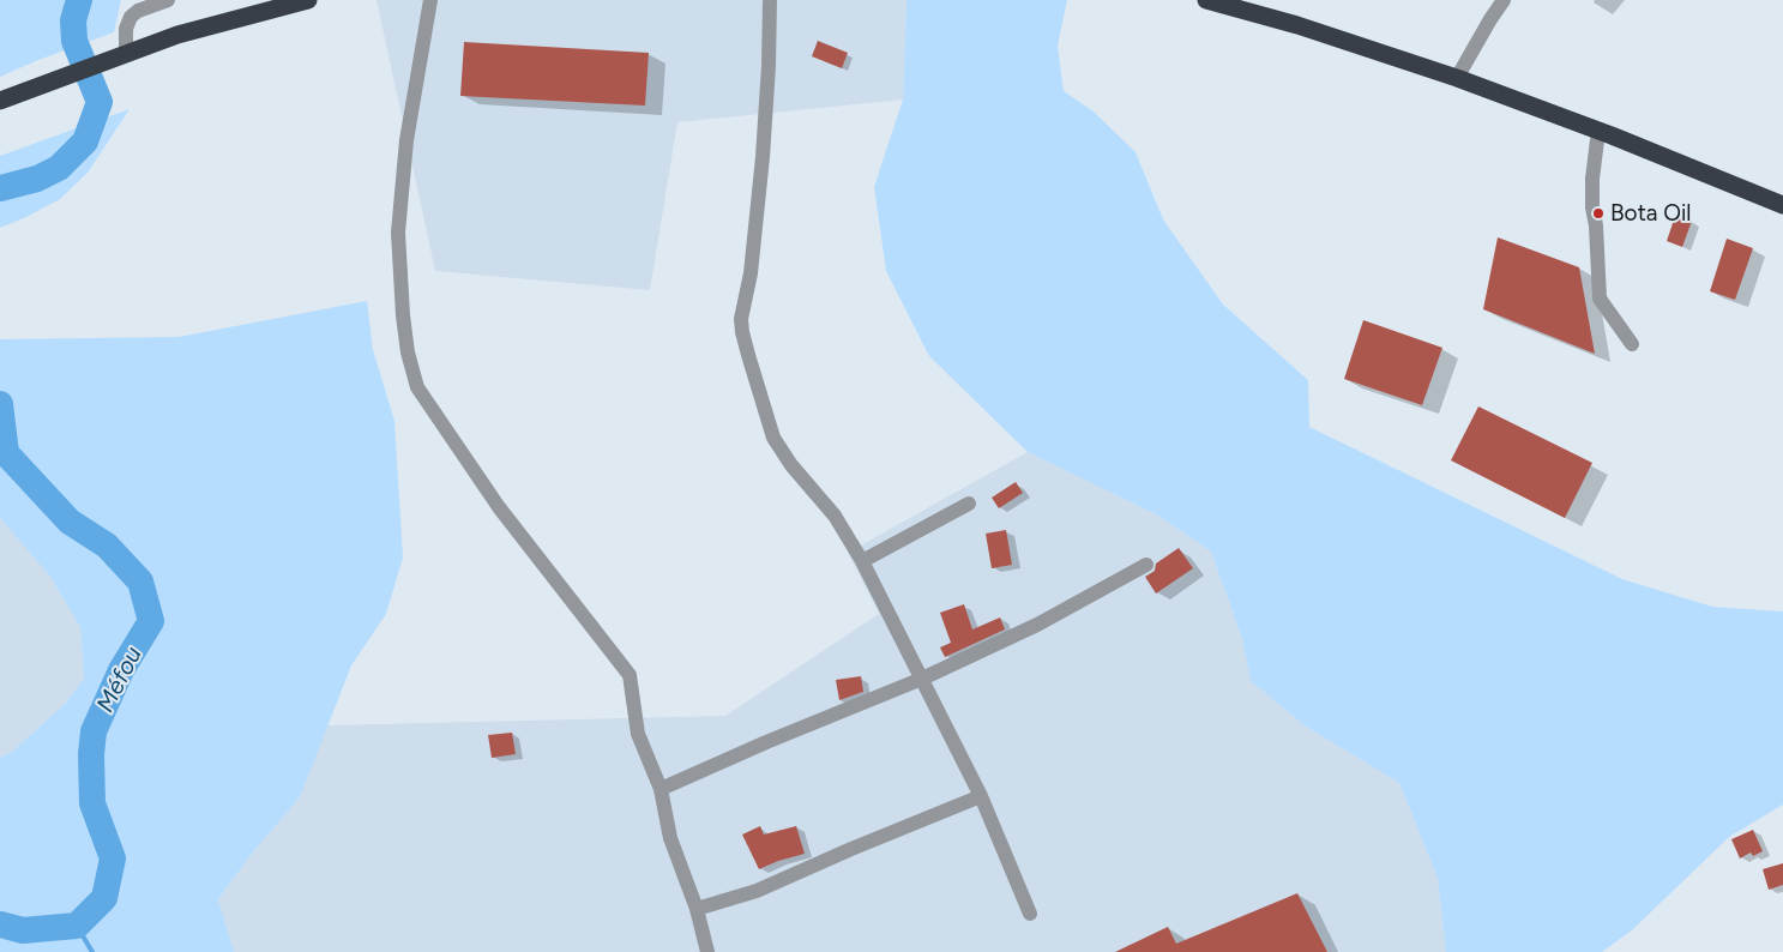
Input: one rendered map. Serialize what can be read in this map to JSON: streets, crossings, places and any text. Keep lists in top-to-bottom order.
{
  "water": ["Méfou"],
  "places": ["Bota Oil"]
}
